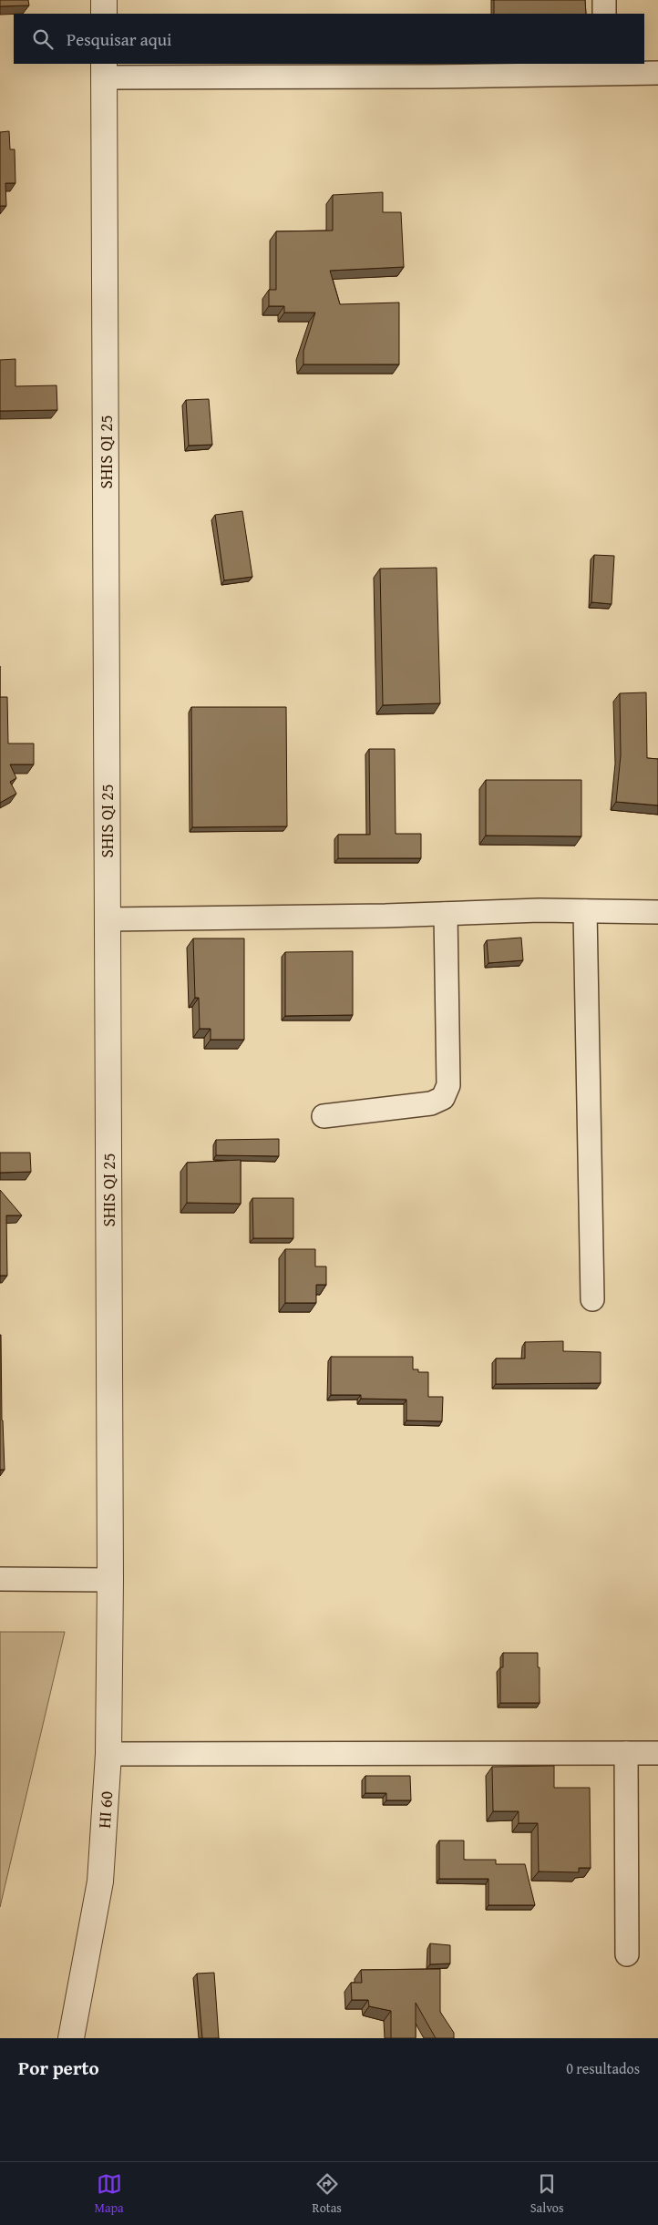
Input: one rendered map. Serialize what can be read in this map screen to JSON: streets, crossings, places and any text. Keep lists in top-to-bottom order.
{
  "streets": {
    "street": ["SHIS QI 25", "HI 60"]
  },
  "crossings": [
    ["SHIS QI 25", "HI 60"]
  ],
  "page": {
    "search": "Pesquisar aqui",
    "heading": ["Por perto", "0 resultados"],
    "nav": ["Mapa", "Rotas", "Salvos"]
  }
}
